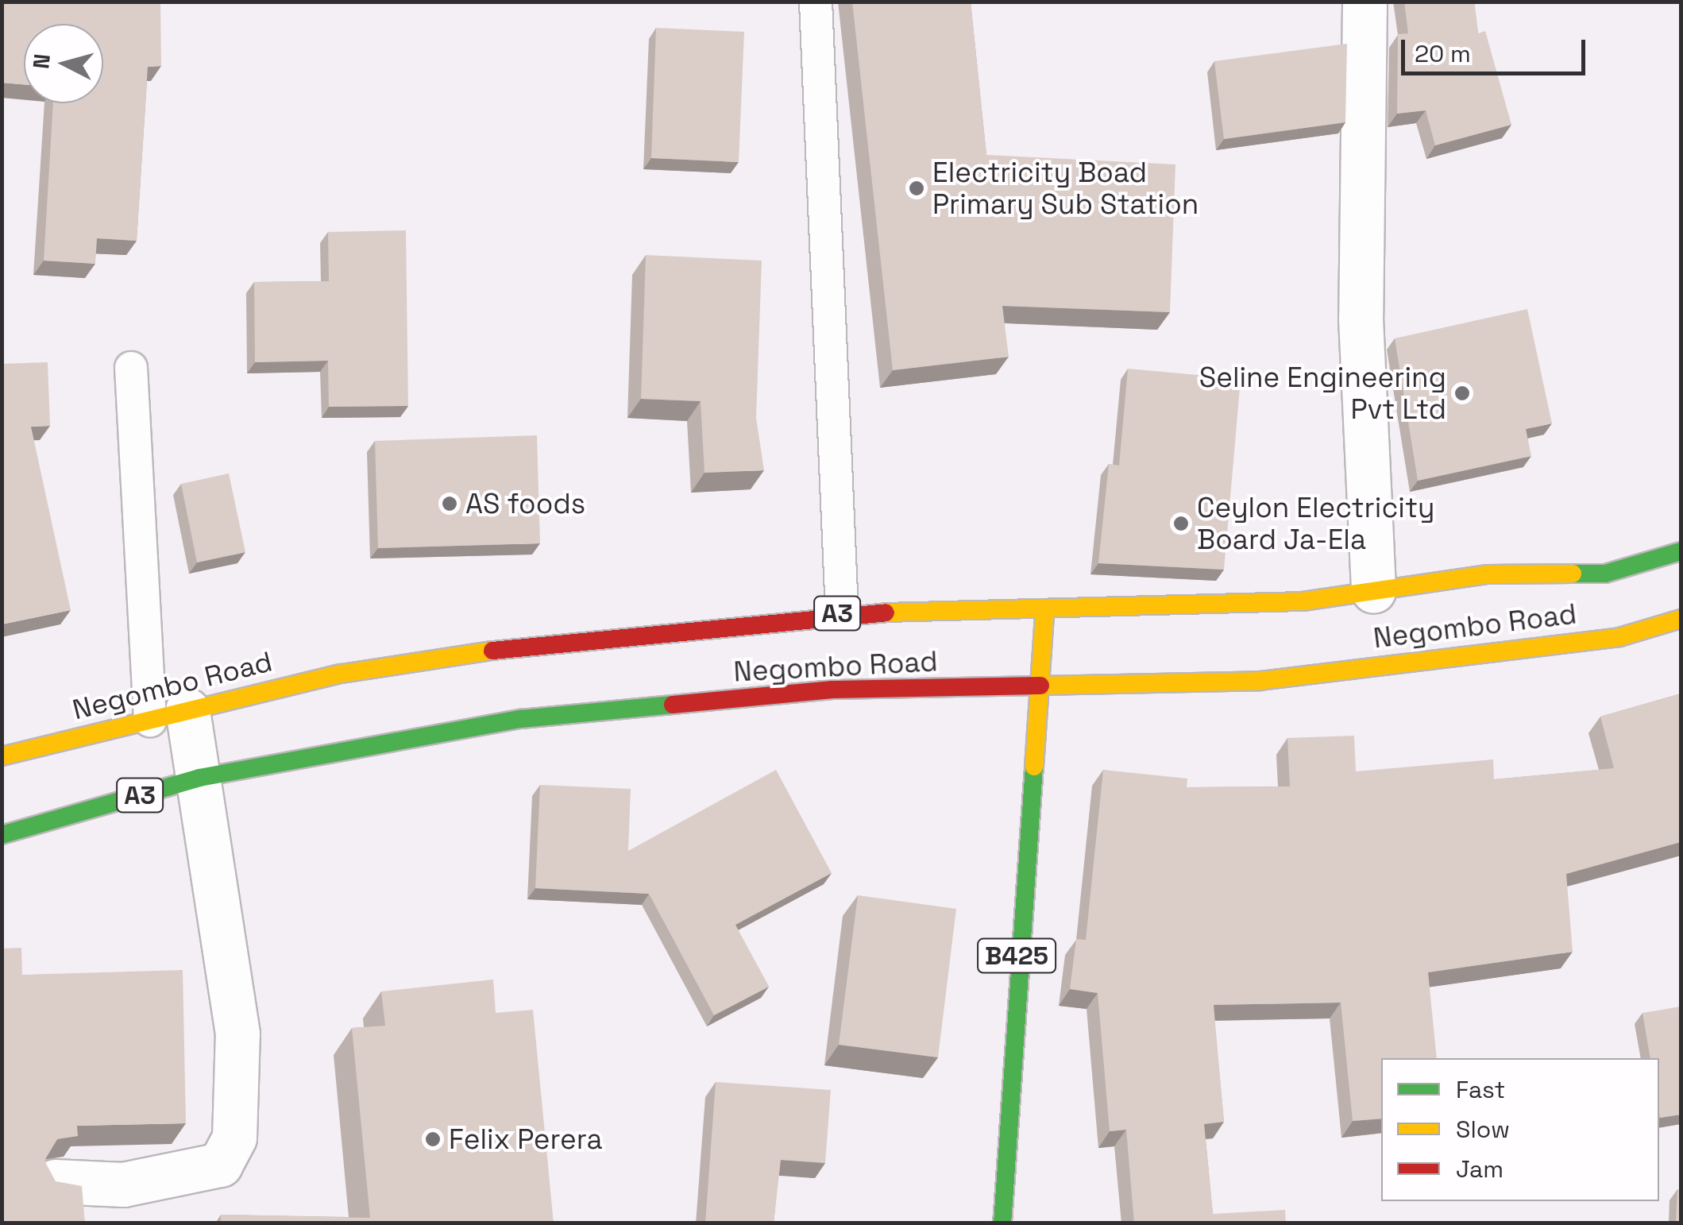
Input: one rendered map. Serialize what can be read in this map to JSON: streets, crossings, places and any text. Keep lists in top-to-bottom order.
{
  "streets": {
    "main road": ["A3", "Negombo Road", "B425"]
  },
  "crossings": [
    ["Negombo Road", "B425"]
  ],
  "places": [
    "Electricity Boad Primary Sub Station",
    "Seline Engineering Pvt Ltd",
    "AS foods",
    "Ceylon Electricity Board Ja-Ela",
    "Felix Perera"
  ],
  "legend": ["Fast", "Slow", "Jam"],
  "scale_bar": "20 m",
  "north": "left"
}
